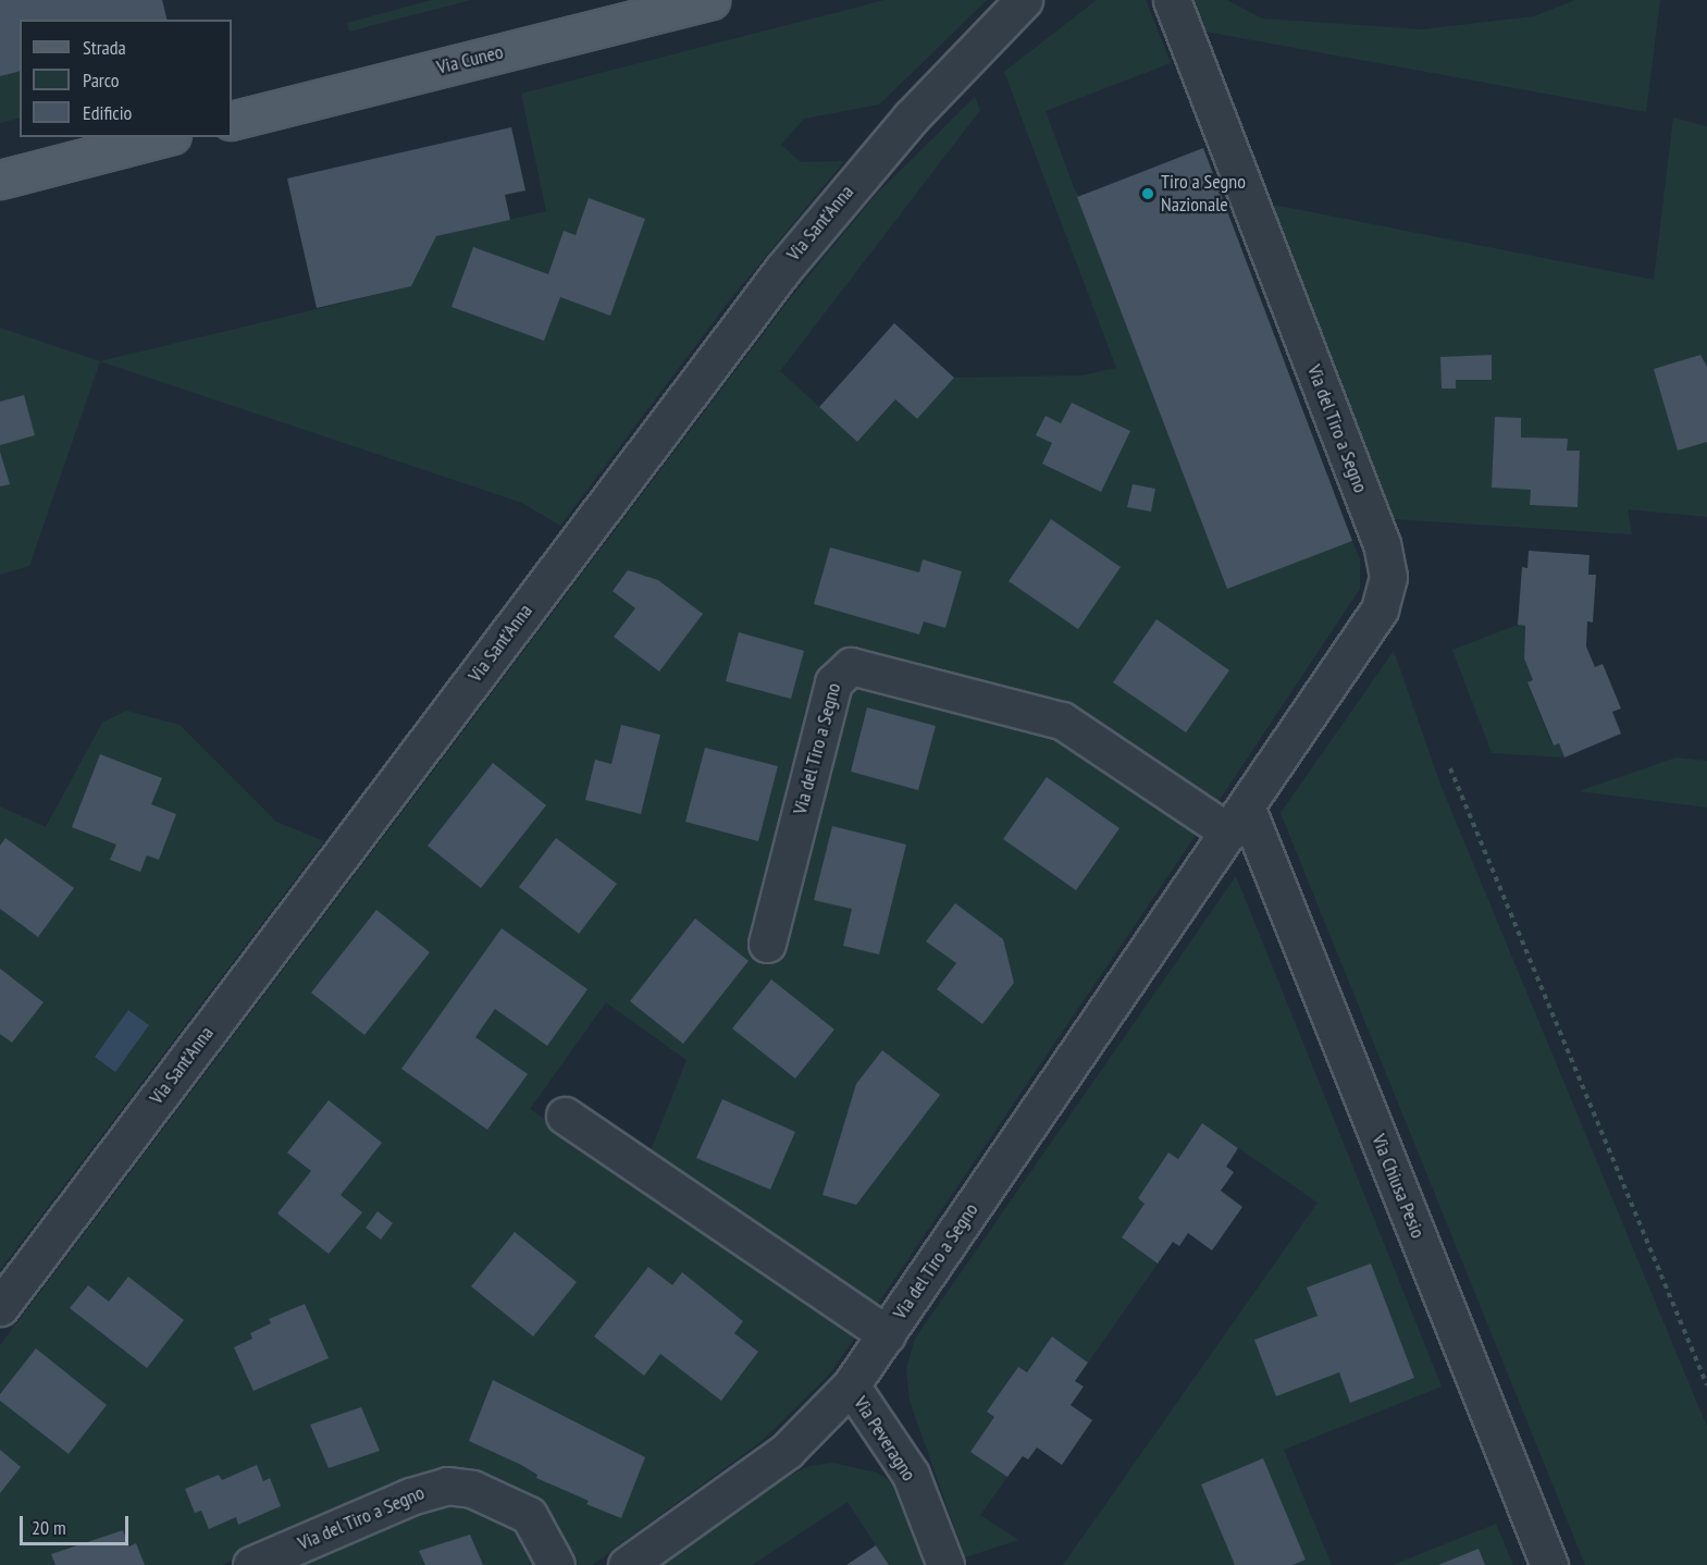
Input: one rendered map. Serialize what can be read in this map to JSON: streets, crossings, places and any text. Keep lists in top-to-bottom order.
{
  "streets": {
    "main road": ["Via Cuneo"],
    "street": [
      "Via Sant'Anna",
      "Via del Tiro a Segno",
      "Via Chiusa Pesio",
      "Via Peveragno"
    ]
  },
  "crossings": [
    ["Via del Tiro a Segno", "Via Chiusa Pesio"],
    ["Via del Tiro a Segno", "Via Peveragno"]
  ],
  "places": ["Tiro a Segno Nazionale"],
  "legend": ["Strada", "Parco", "Edificio"],
  "scale_bar": "20 m"
}
